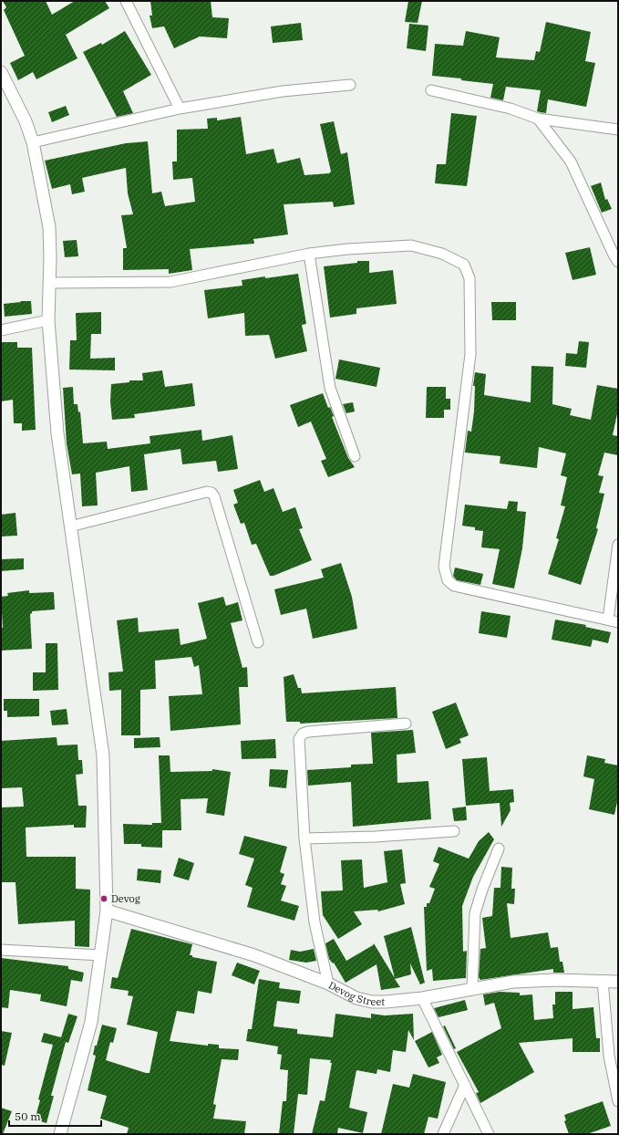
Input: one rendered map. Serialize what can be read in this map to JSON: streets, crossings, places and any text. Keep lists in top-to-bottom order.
{
  "streets": {
    "street": ["Devog Street"]
  },
  "places": ["Devog"],
  "scale_bar": "50 m"
}
